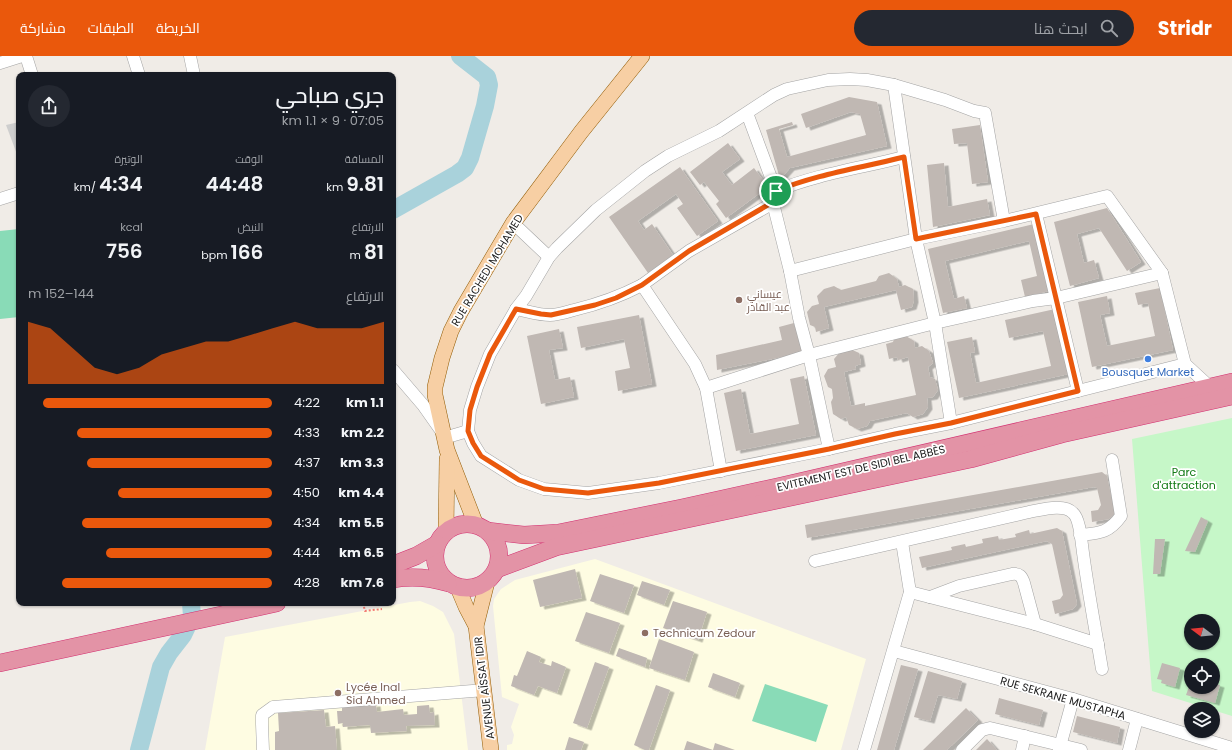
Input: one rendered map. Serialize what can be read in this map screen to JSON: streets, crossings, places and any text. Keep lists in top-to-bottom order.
{
  "streets": {
    "highway": ["EVITEMENT EST DE SIDI BEL ABBÈS"],
    "main road": ["RUE RACHEDI MOHAMED", "AVENUE AÏSSAT IDIR"],
    "street": ["RUE SEKRANE MUSTAPHA"]
  },
  "parks": ["Parc d'attraction"],
  "places": [
    "عيساني عبد القادر",
    "Bousquet Market",
    "Technicum Zedour",
    "Lycée Inal Sid Ahmed"
  ],
  "north": "left",
  "page": {
    "header": "Stridr",
    "search": "ابحث هنا",
    "nav": ["الخريطة", "الطبقات", "مشاركة"],
    "heading": ["جري صباحي", "07:05 · 9 × 1.1 km"],
    "stats": [
      ["المسافة", "9.81 km"],
      ["الوقت", "44:48"],
      ["الوتيرة", "4:34 /km"],
      ["الارتفاع", "81 m"],
      ["النبض", "166 bpm"],
      ["kcal", "756"]
    ],
    "chart": ["الارتفاع", "144–152 m"],
    "list": [
      {
        "name": "1.1 km",
        "note": "4:22"
      },
      {
        "name": "2.2 km",
        "note": "4:33"
      },
      {
        "name": "3.3 km",
        "note": "4:37"
      },
      {
        "name": "4.4 km",
        "note": "4:50"
      },
      {
        "name": "5.5 km",
        "note": "4:34"
      },
      {
        "name": "6.5 km",
        "note": "4:44"
      },
      {
        "name": "7.6 km",
        "note": "4:28"
      }
    ]
  }
}
